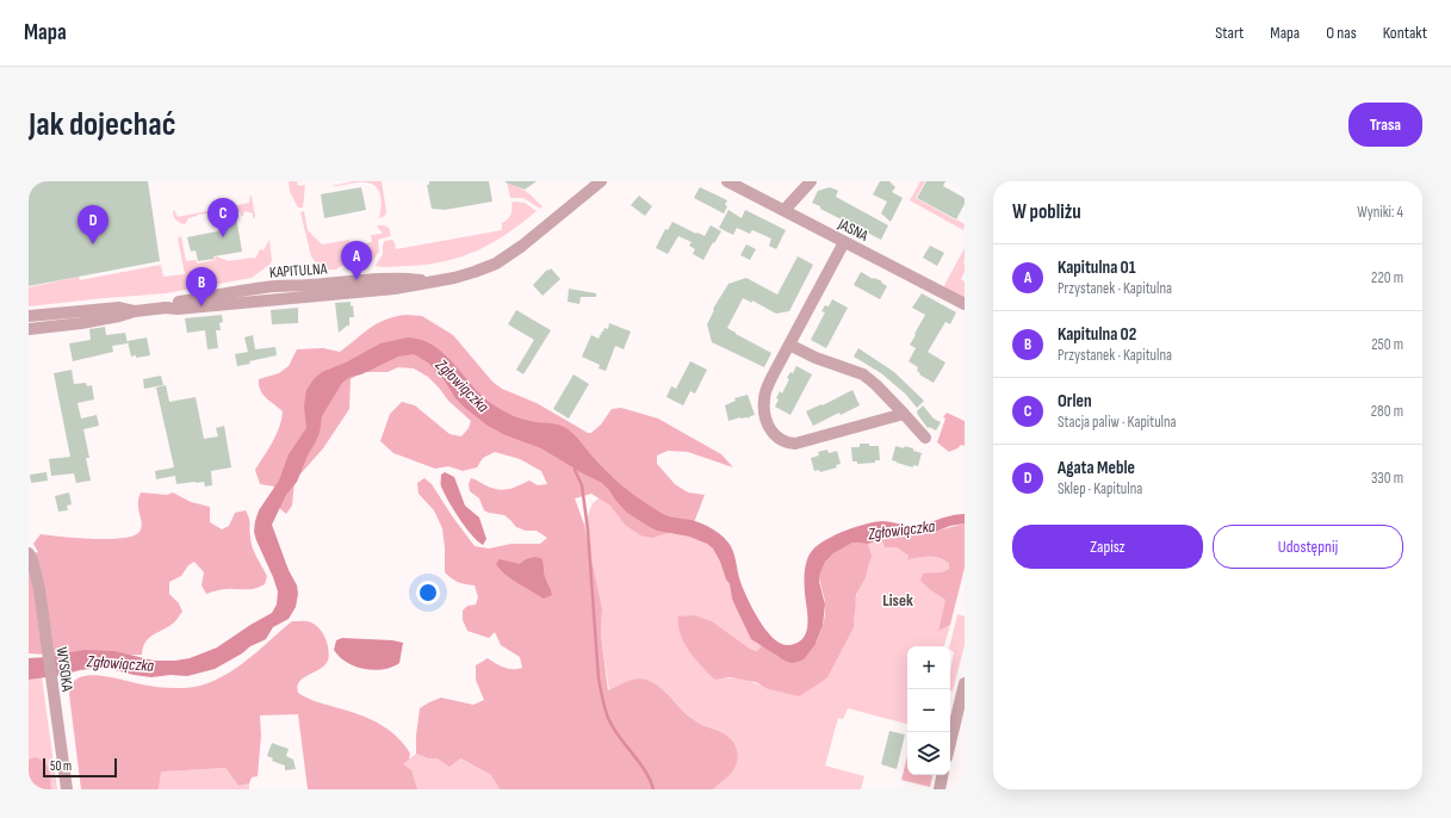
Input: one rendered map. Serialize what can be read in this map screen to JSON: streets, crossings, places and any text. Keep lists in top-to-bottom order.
{
  "streets": {
    "street": ["JASNA", "KAPITULNA", "WYSOKA"]
  },
  "districts": ["Lisek"],
  "water": ["Zgłowiączka"],
  "scale_bar": "50 m",
  "page": {
    "header": "Mapa",
    "nav": [
      "Start",
      "Mapa",
      "O nas",
      "Kontakt"
    ],
    "buttons": [
      "Trasa",
      ["Zapisz", "Udostępnij"]
    ],
    "title": "Jak dojechać",
    "heading": ["W pobliżu", "Wyniki: 4"],
    "pins": [
      "C",
      "D",
      "A",
      "B"
    ],
    "list": [
      {
        "mark": "A",
        "name": "Kapitulna 01",
        "note": "Przystanek · Kapitulna",
        "value": "220 m"
      },
      {
        "mark": "B",
        "name": "Kapitulna 02",
        "note": "Przystanek · Kapitulna",
        "value": "250 m"
      },
      {
        "mark": "C",
        "name": "Orlen",
        "note": "Stacja paliw · Kapitulna",
        "value": "280 m"
      },
      {
        "mark": "D",
        "name": "Agata Meble",
        "note": "Sklep · Kapitulna",
        "value": "330 m"
      }
    ],
    "map_buttons": ["+", "−"],
    "scale": "50 m"
  }
}
